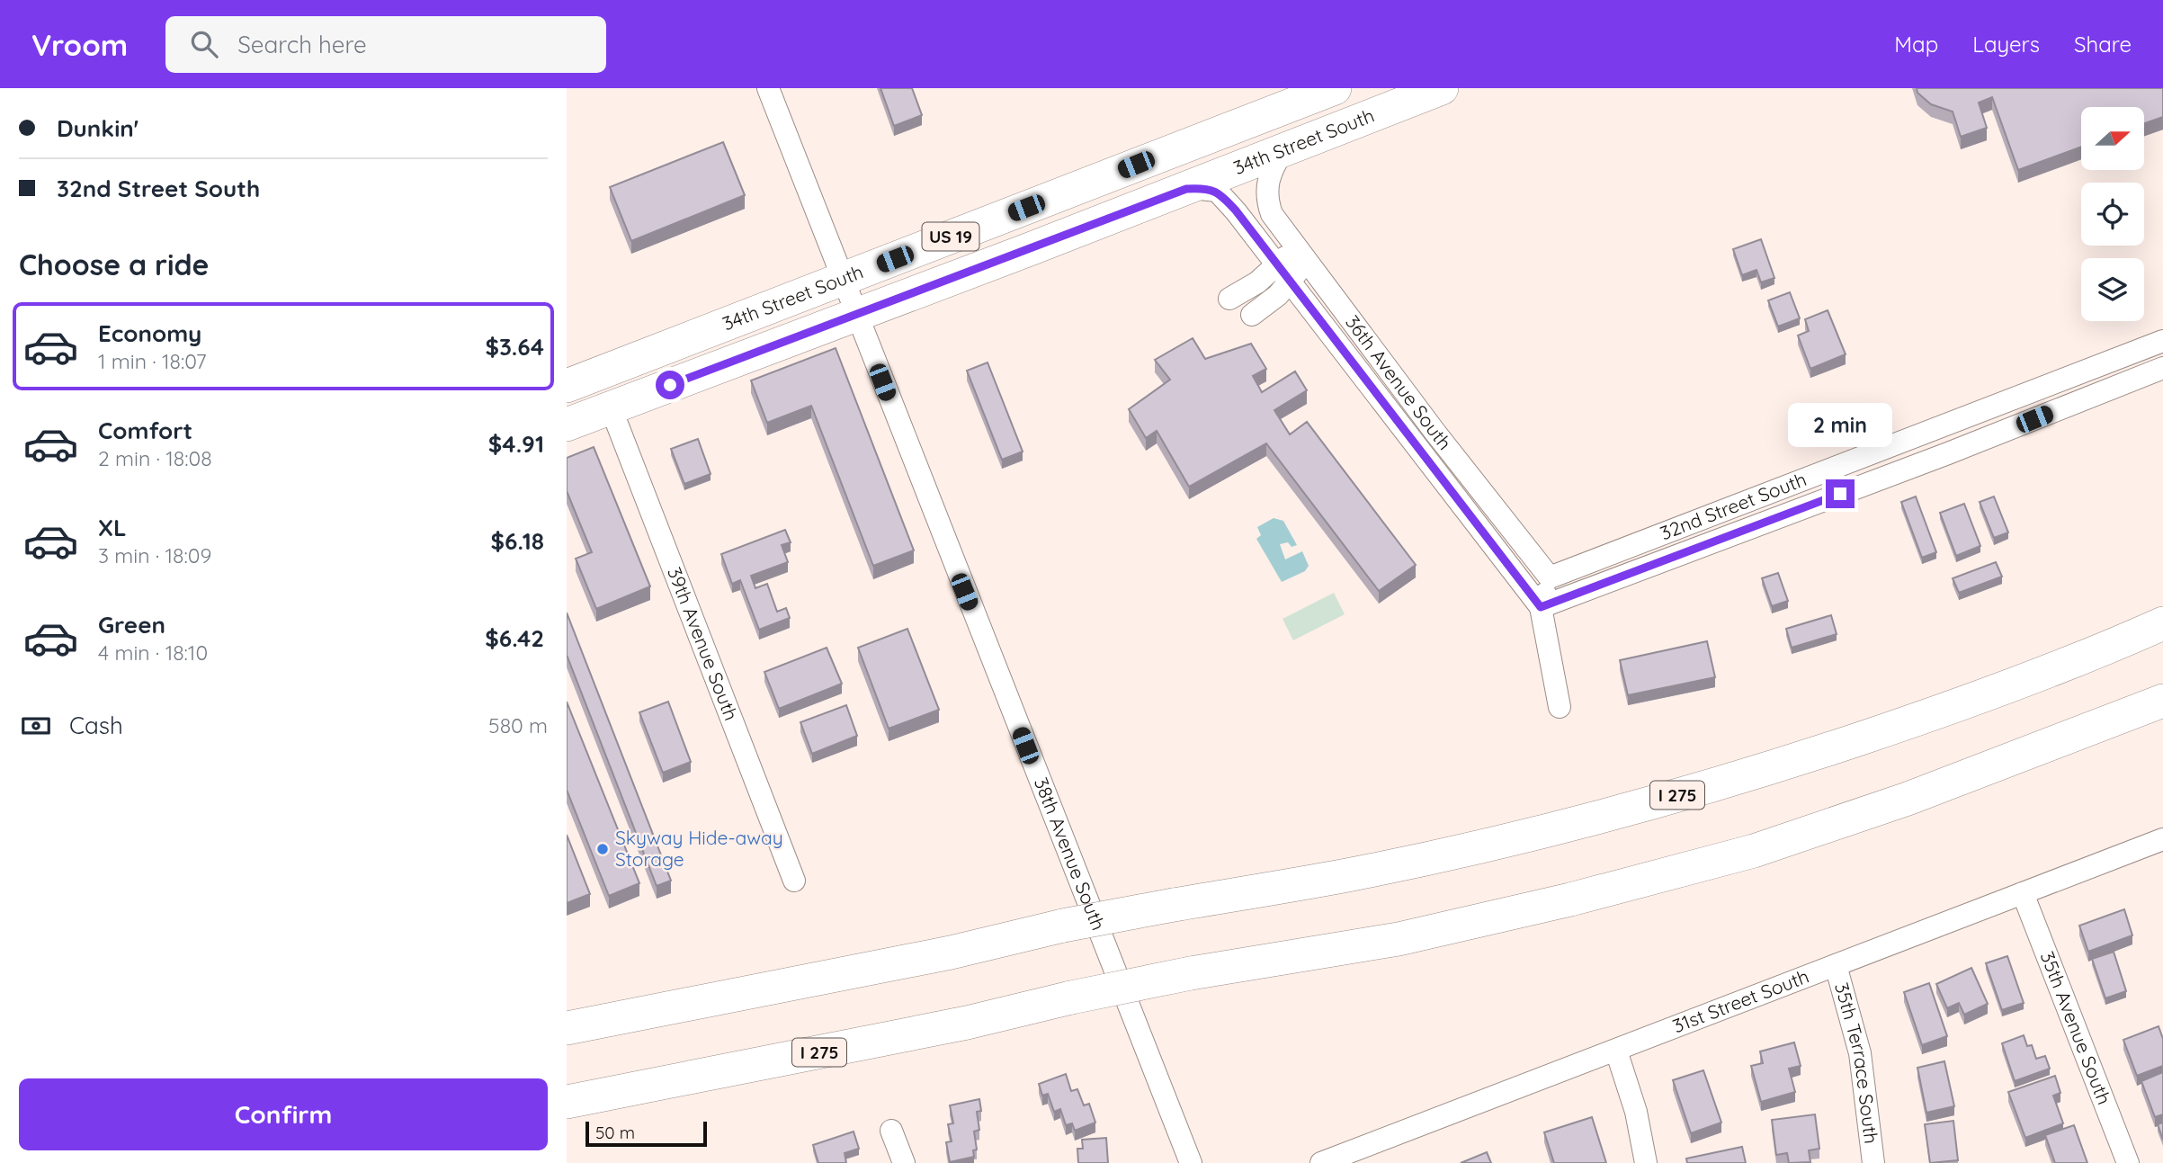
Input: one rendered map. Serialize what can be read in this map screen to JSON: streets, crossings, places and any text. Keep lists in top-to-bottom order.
{
  "streets": {
    "highway": ["34th Street South", "US 19", "I 275"],
    "street": [
      "36th Avenue South",
      "32nd Street South",
      "39th Avenue South",
      "38th Avenue South",
      "31st Street South",
      "35th Avenue South",
      "35th Terrace South"
    ]
  },
  "crossings": [
    ["34th Street South", "36th Avenue South"],
    ["34th Street South", "39th Avenue South"],
    ["34th Street South", "38th Avenue South"],
    ["36th Avenue South", "32nd Street South"],
    ["31st Street South", "35th Avenue South"],
    ["31st Street South", "35th Terrace South"]
  ],
  "places": ["Skyway Hide-away Storage"],
  "scale_bar": "50 m",
  "north": "right",
  "page": {
    "header": "Vroom",
    "search": "Search here",
    "nav": ["Map", "Layers", "Share"],
    "banner": ["Dunkin'", "32nd Street South"],
    "heading": "Choose a ride",
    "list": [
      {
        "name": "Economy",
        "note": "1 min · 18:07",
        "value": "$3.64"
      },
      {
        "name": "Comfort",
        "note": "2 min · 18:08",
        "value": "$4.91"
      },
      {
        "name": "XL",
        "note": "3 min · 18:09",
        "value": "$6.18"
      },
      {
        "name": "Green",
        "note": "4 min · 18:10",
        "value": "$6.42"
      }
    ],
    "bubble": "2 min",
    "pay": ["Cash", "580 m"],
    "buttons": "Confirm",
    "scale": "50 m"
  }
}
